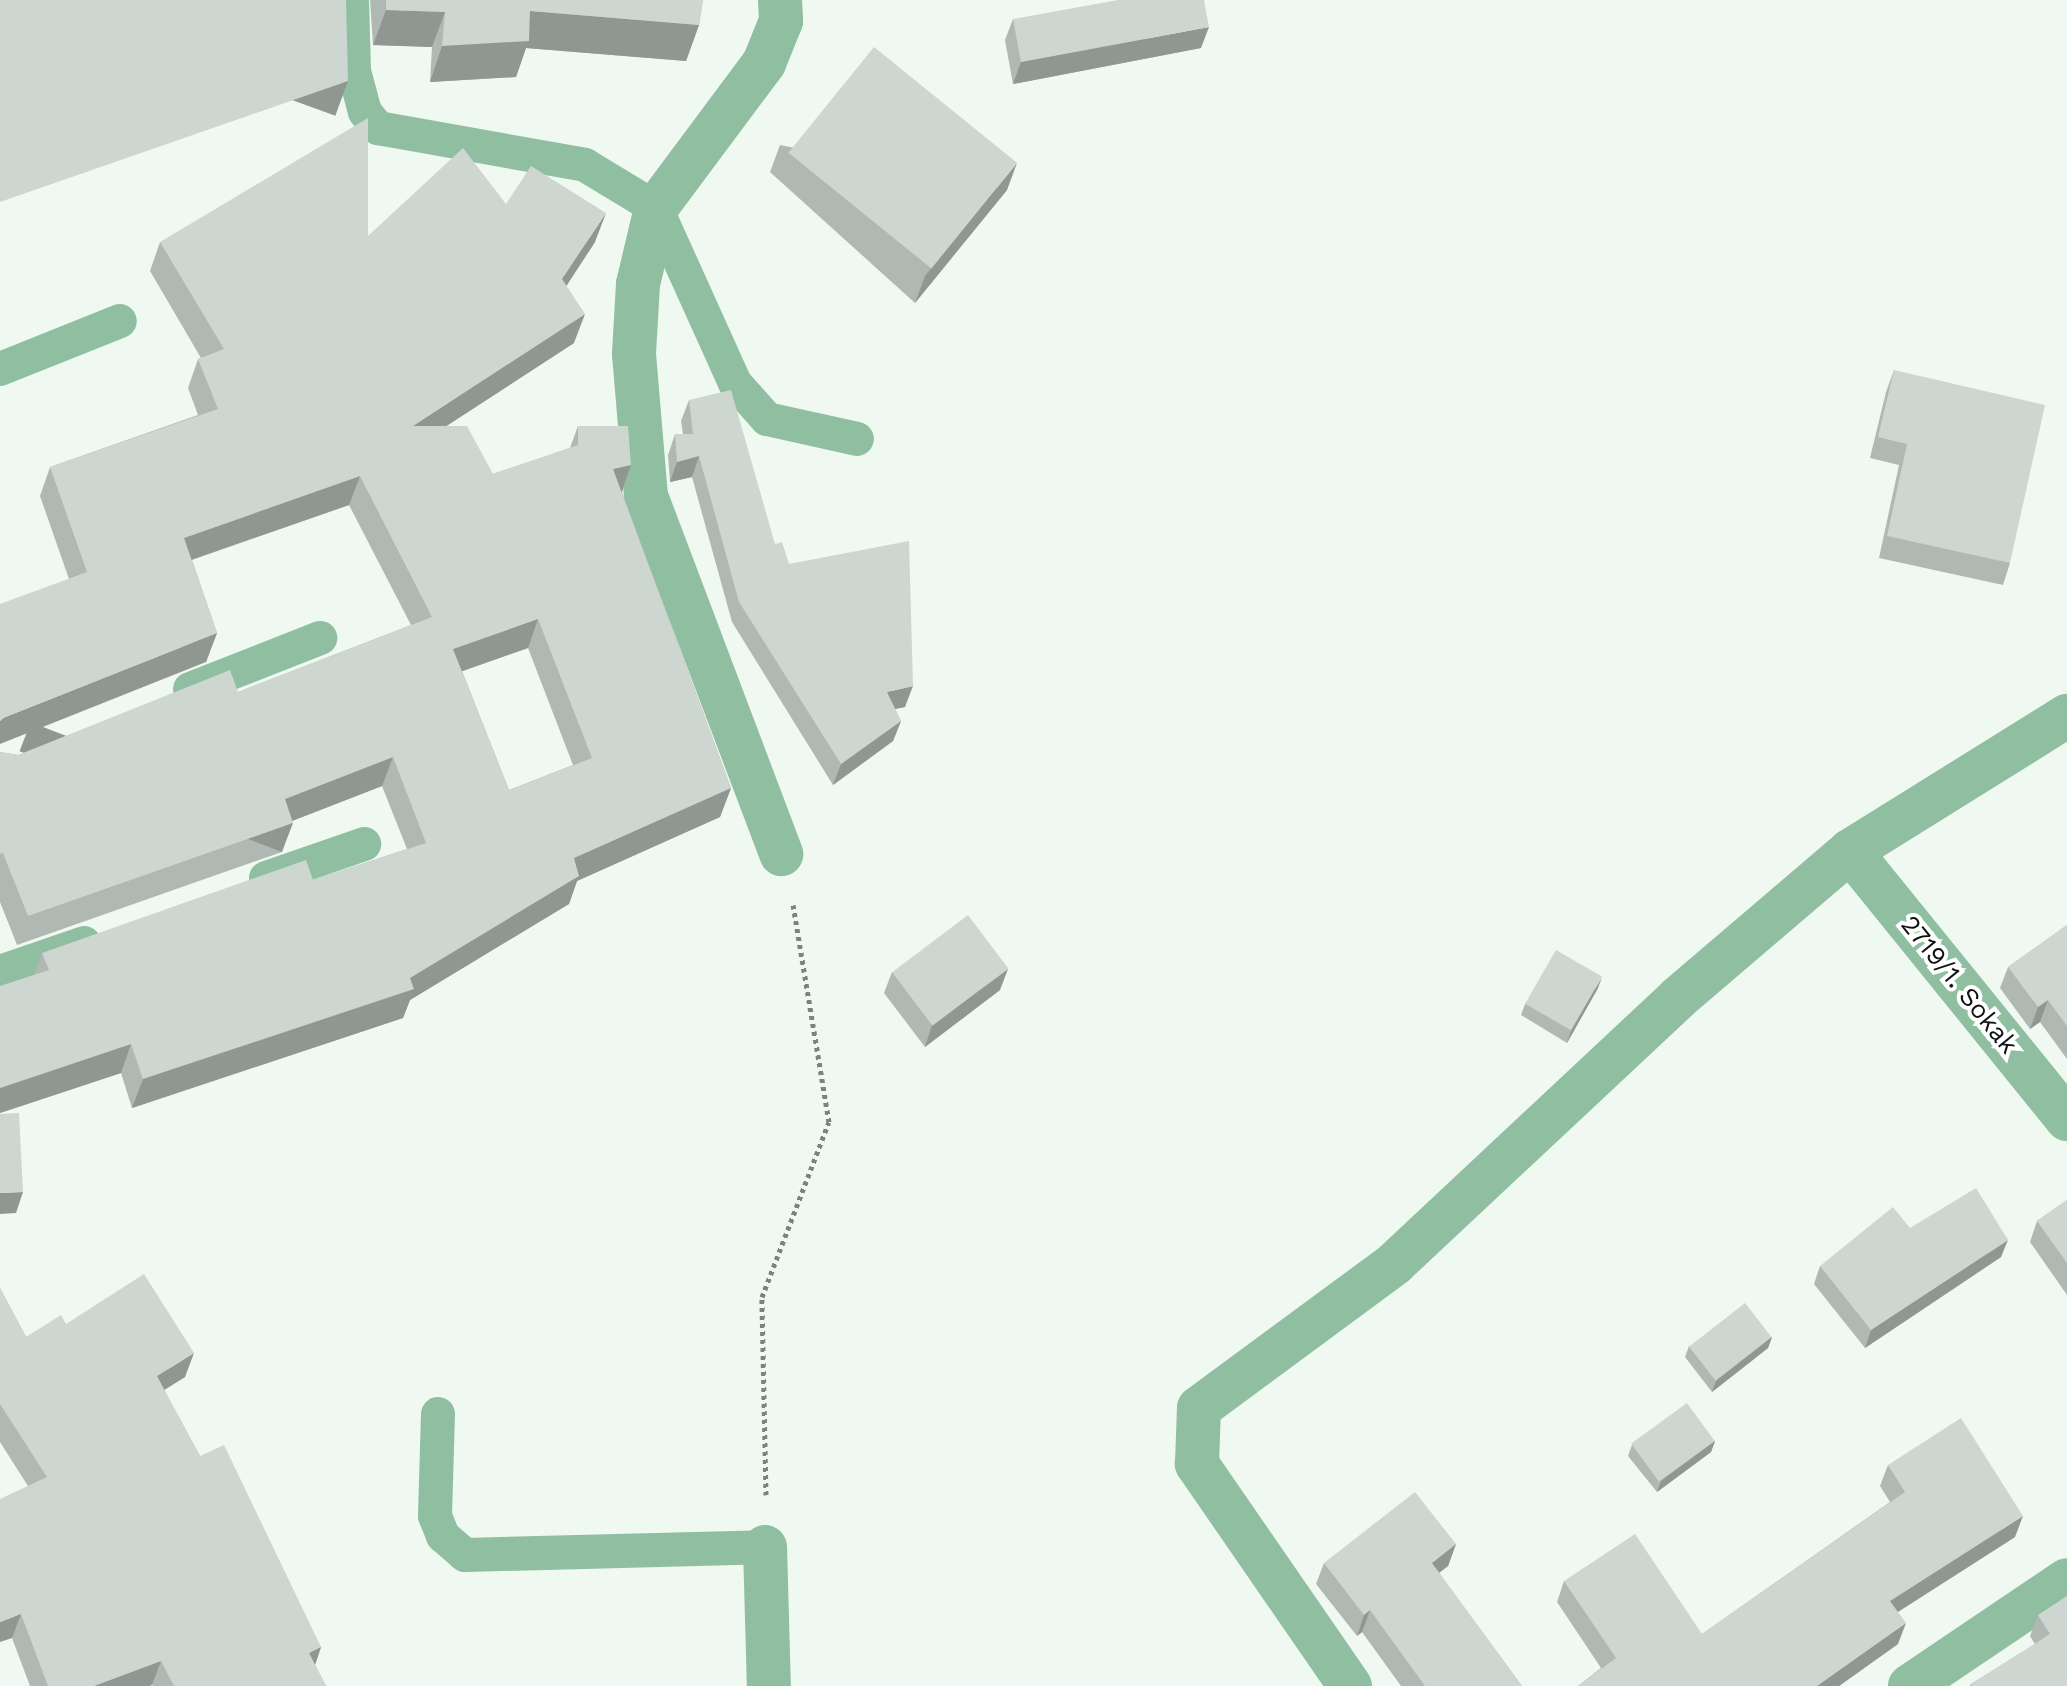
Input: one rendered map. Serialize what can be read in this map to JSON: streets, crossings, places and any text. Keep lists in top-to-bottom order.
{
  "streets": {
    "street": ["2719/1. Sokak"]
  }
}
